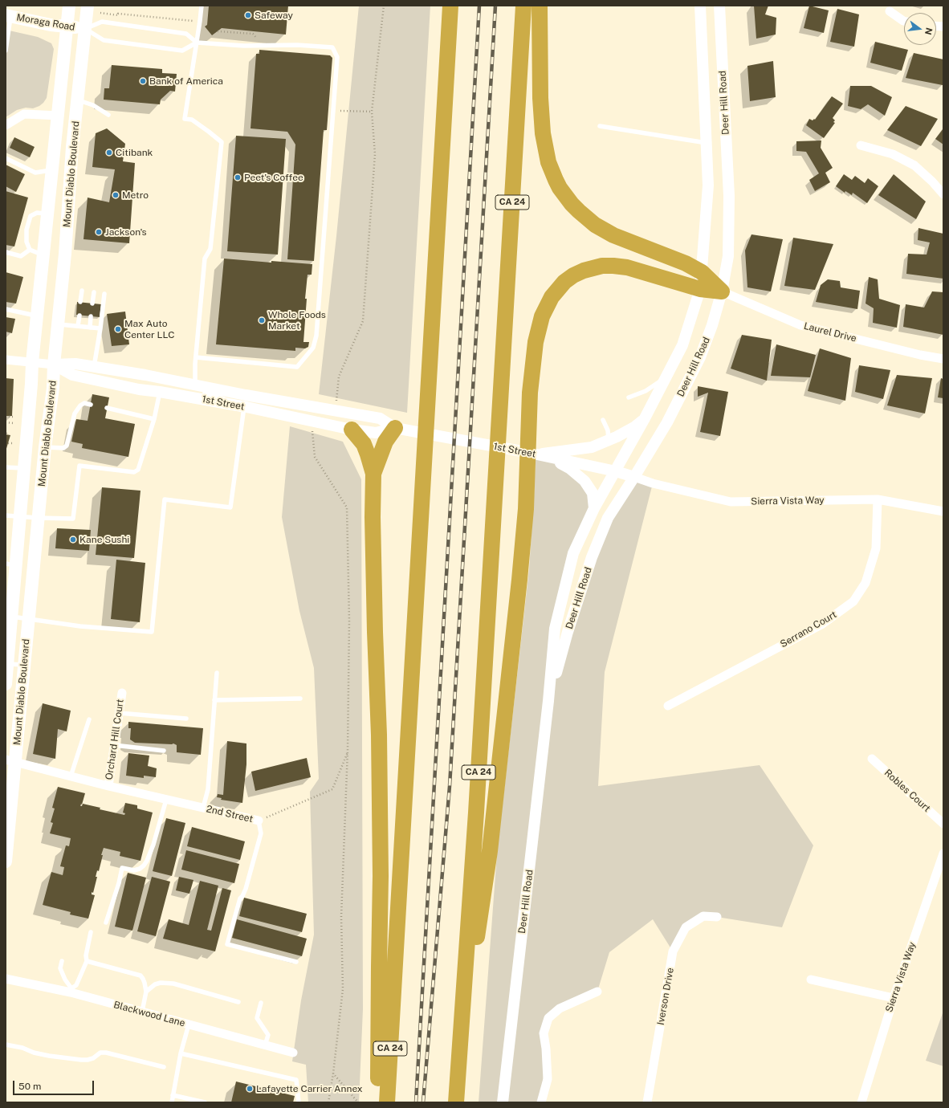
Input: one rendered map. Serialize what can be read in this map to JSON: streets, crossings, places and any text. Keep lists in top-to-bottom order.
{
  "streets": {
    "highway": ["CA 24"],
    "main road": ["Moraga Road", "Mount Diablo Boulevard"],
    "street": [
      "Deer Hill Road",
      "Laurel Drive",
      "1st Street",
      "Sierra Vista Way",
      "Serrano Court",
      "Orchard Hill Court",
      "Robles Court",
      "2nd Street",
      "Iverson Drive",
      "Blackwood Lane"
    ]
  },
  "crossings": [
    ["Moraga Road", "Mount Diablo Boulevard"],
    ["Deer Hill Road", "Laurel Drive"],
    ["Deer Hill Road", "1st Street"],
    ["Deer Hill Road", "Sierra Vista Way"],
    ["Mount Diablo Boulevard", "1st Street"],
    ["Mount Diablo Boulevard", "2nd Street"],
    ["1st Street", "Sierra Vista Way"],
    ["Sierra Vista Way", "Serrano Court"],
    ["Orchard Hill Court", "2nd Street"]
  ],
  "places": [
    "Safeway",
    "Bank of America",
    "Citibank",
    "Peet's Coffee",
    "Metro",
    "Jackson's",
    "Whole Foods Market",
    "Max Auto Center LLC",
    "Kane Sushi",
    "Lafayette Carrier Annex"
  ],
  "scale_bar": "50 m",
  "north": "right"
}
